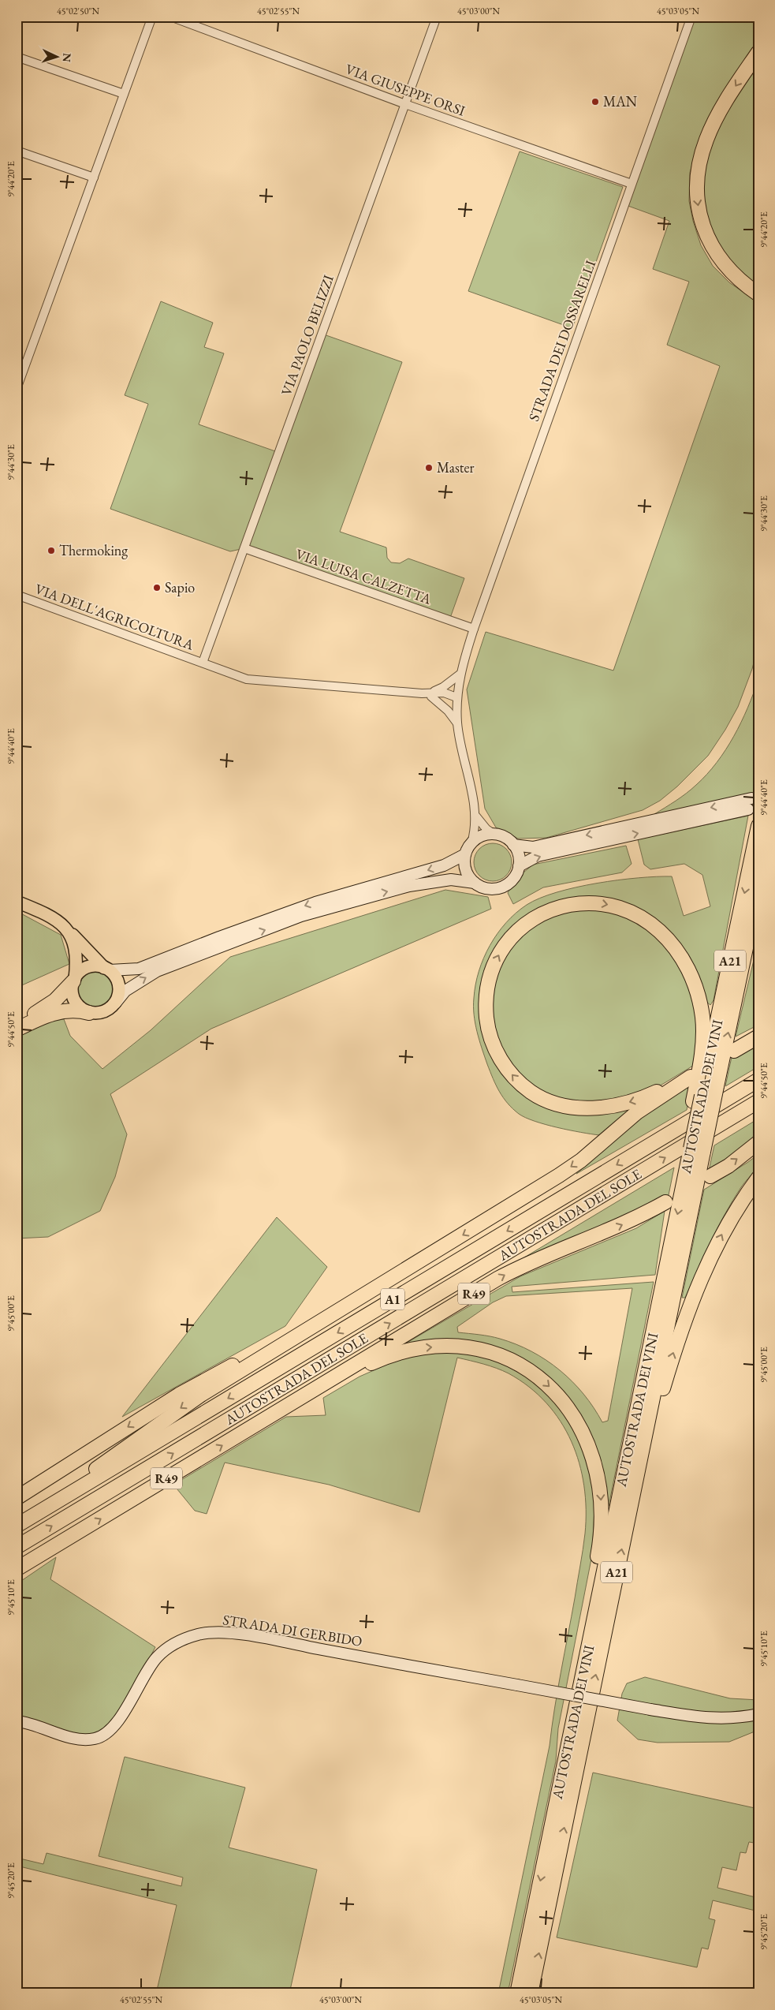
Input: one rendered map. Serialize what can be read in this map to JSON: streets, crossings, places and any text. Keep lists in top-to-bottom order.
{
  "streets": {
    "highway": [
      "A21",
      "AUTOSTRADA DEI VINI",
      "AUTOSTRADA DEL SOLE",
      "R49",
      "A1"
    ],
    "main road": ["STRADA DI GERBIDO"],
    "street": [
      "VIA GIUSEPPE ORSI",
      "VIA PAOLO BELIZZI",
      "STRADA DEI DOSSARELLI",
      "VIA LUISA CALZETTA",
      "VIA DELL'AGRICOLTURA"
    ]
  },
  "crossings": [
    ["VIA GIUSEPPE ORSI", "VIA PAOLO BELIZZI"],
    ["VIA GIUSEPPE ORSI", "STRADA DEI DOSSARELLI"],
    ["VIA PAOLO BELIZZI", "VIA LUISA CALZETTA"],
    ["VIA PAOLO BELIZZI", "VIA DELL'AGRICOLTURA"],
    ["STRADA DEI DOSSARELLI", "VIA LUISA CALZETTA"]
  ],
  "places": [
    "MAN",
    "Master",
    "Thermoking",
    "Sapio"
  ],
  "north": "right",
  "coordinates": [
    "45°02'50\"N",
    "45°02'55\"N",
    "45°03'00\"N",
    "45°03'05\"N",
    "9°44'20\"E",
    "9°44'30\"E",
    "9°44'40\"E",
    "9°44'50\"E",
    "9°45'00\"E",
    "9°45'10\"E",
    "9°45'20\"E"
  ]
}
